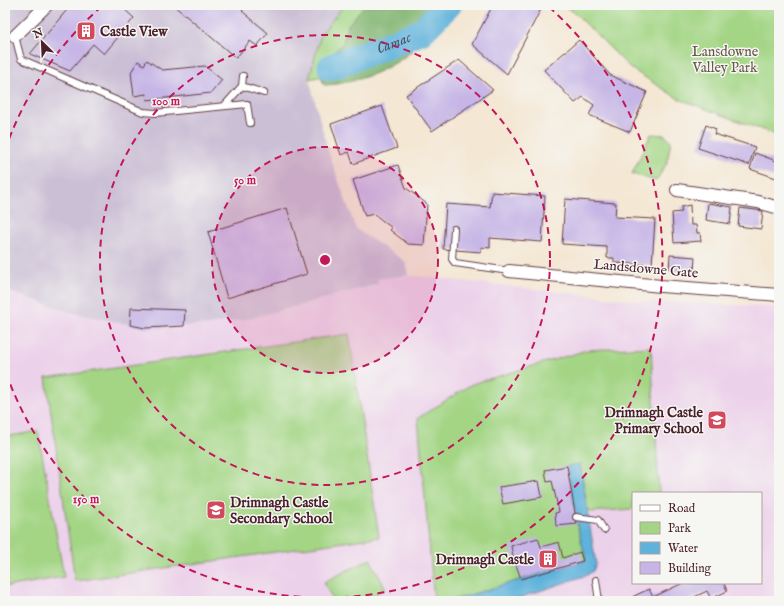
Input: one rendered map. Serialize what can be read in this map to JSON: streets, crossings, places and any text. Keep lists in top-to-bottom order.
{
  "streets": {
    "street": ["Landsdowne Gate"]
  },
  "water": ["Camac"],
  "parks": ["Lansdowne Valley Park"],
  "places": {
    "building": ["Castle View", "Drimnagh Castle"],
    "school or university": ["Drimnagh Castle Primary School", "Drimnagh Castle Secondary School"]
  },
  "legend": [
    "Road",
    "Park",
    "Water",
    "Building"
  ],
  "north": "top left",
  "rings": ["100 m", "50 m", "150 m"]
}
